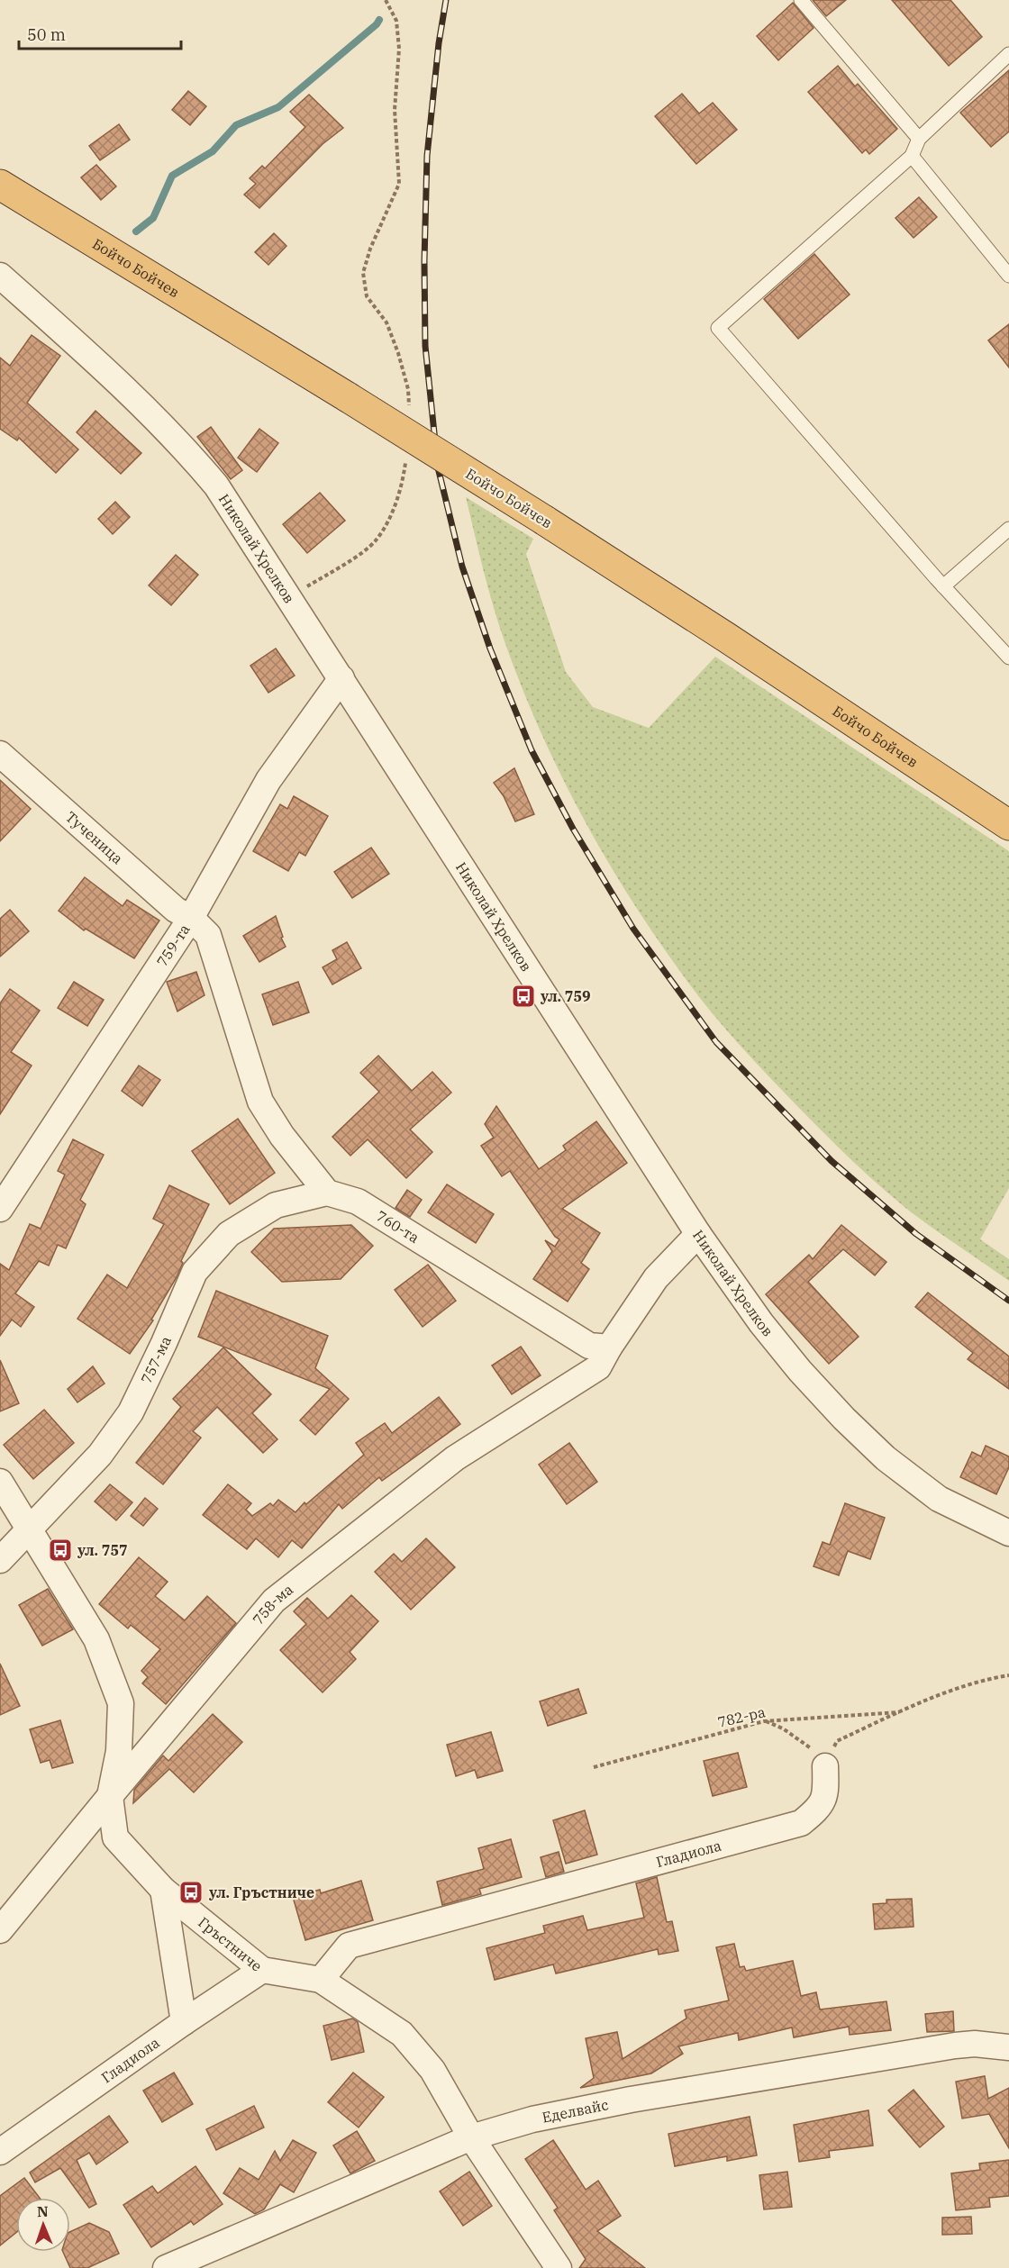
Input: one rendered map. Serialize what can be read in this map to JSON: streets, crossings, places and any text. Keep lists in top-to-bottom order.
{
  "streets": {
    "highway": ["Бойчо Бойчев"],
    "street": [
      "Николай Хрелков",
      "Тученица",
      "759-та",
      "760-та",
      "757-ма",
      "758-ма",
      "Гладиола",
      "Гръстниче",
      "Еделвайс"
    ],
    "path": ["782-ра"]
  },
  "crossings": [
    ["Николай Хрелков", "759-та"],
    ["Тученица", "759-та"],
    ["760-та", "757-ма"],
    ["760-та", "758-ма"],
    ["757-ма", "Гръстниче"],
    ["758-ма", "Гръстниче"],
    ["Гладиола", "Гръстниче"],
    ["Гръстниче", "Еделвайс"]
  ],
  "places": {
    "bus stop": ["ул. 759", "ул. 757", "ул. Гръстниче"]
  },
  "scale_bar": "50 m",
  "north": "top"
}
